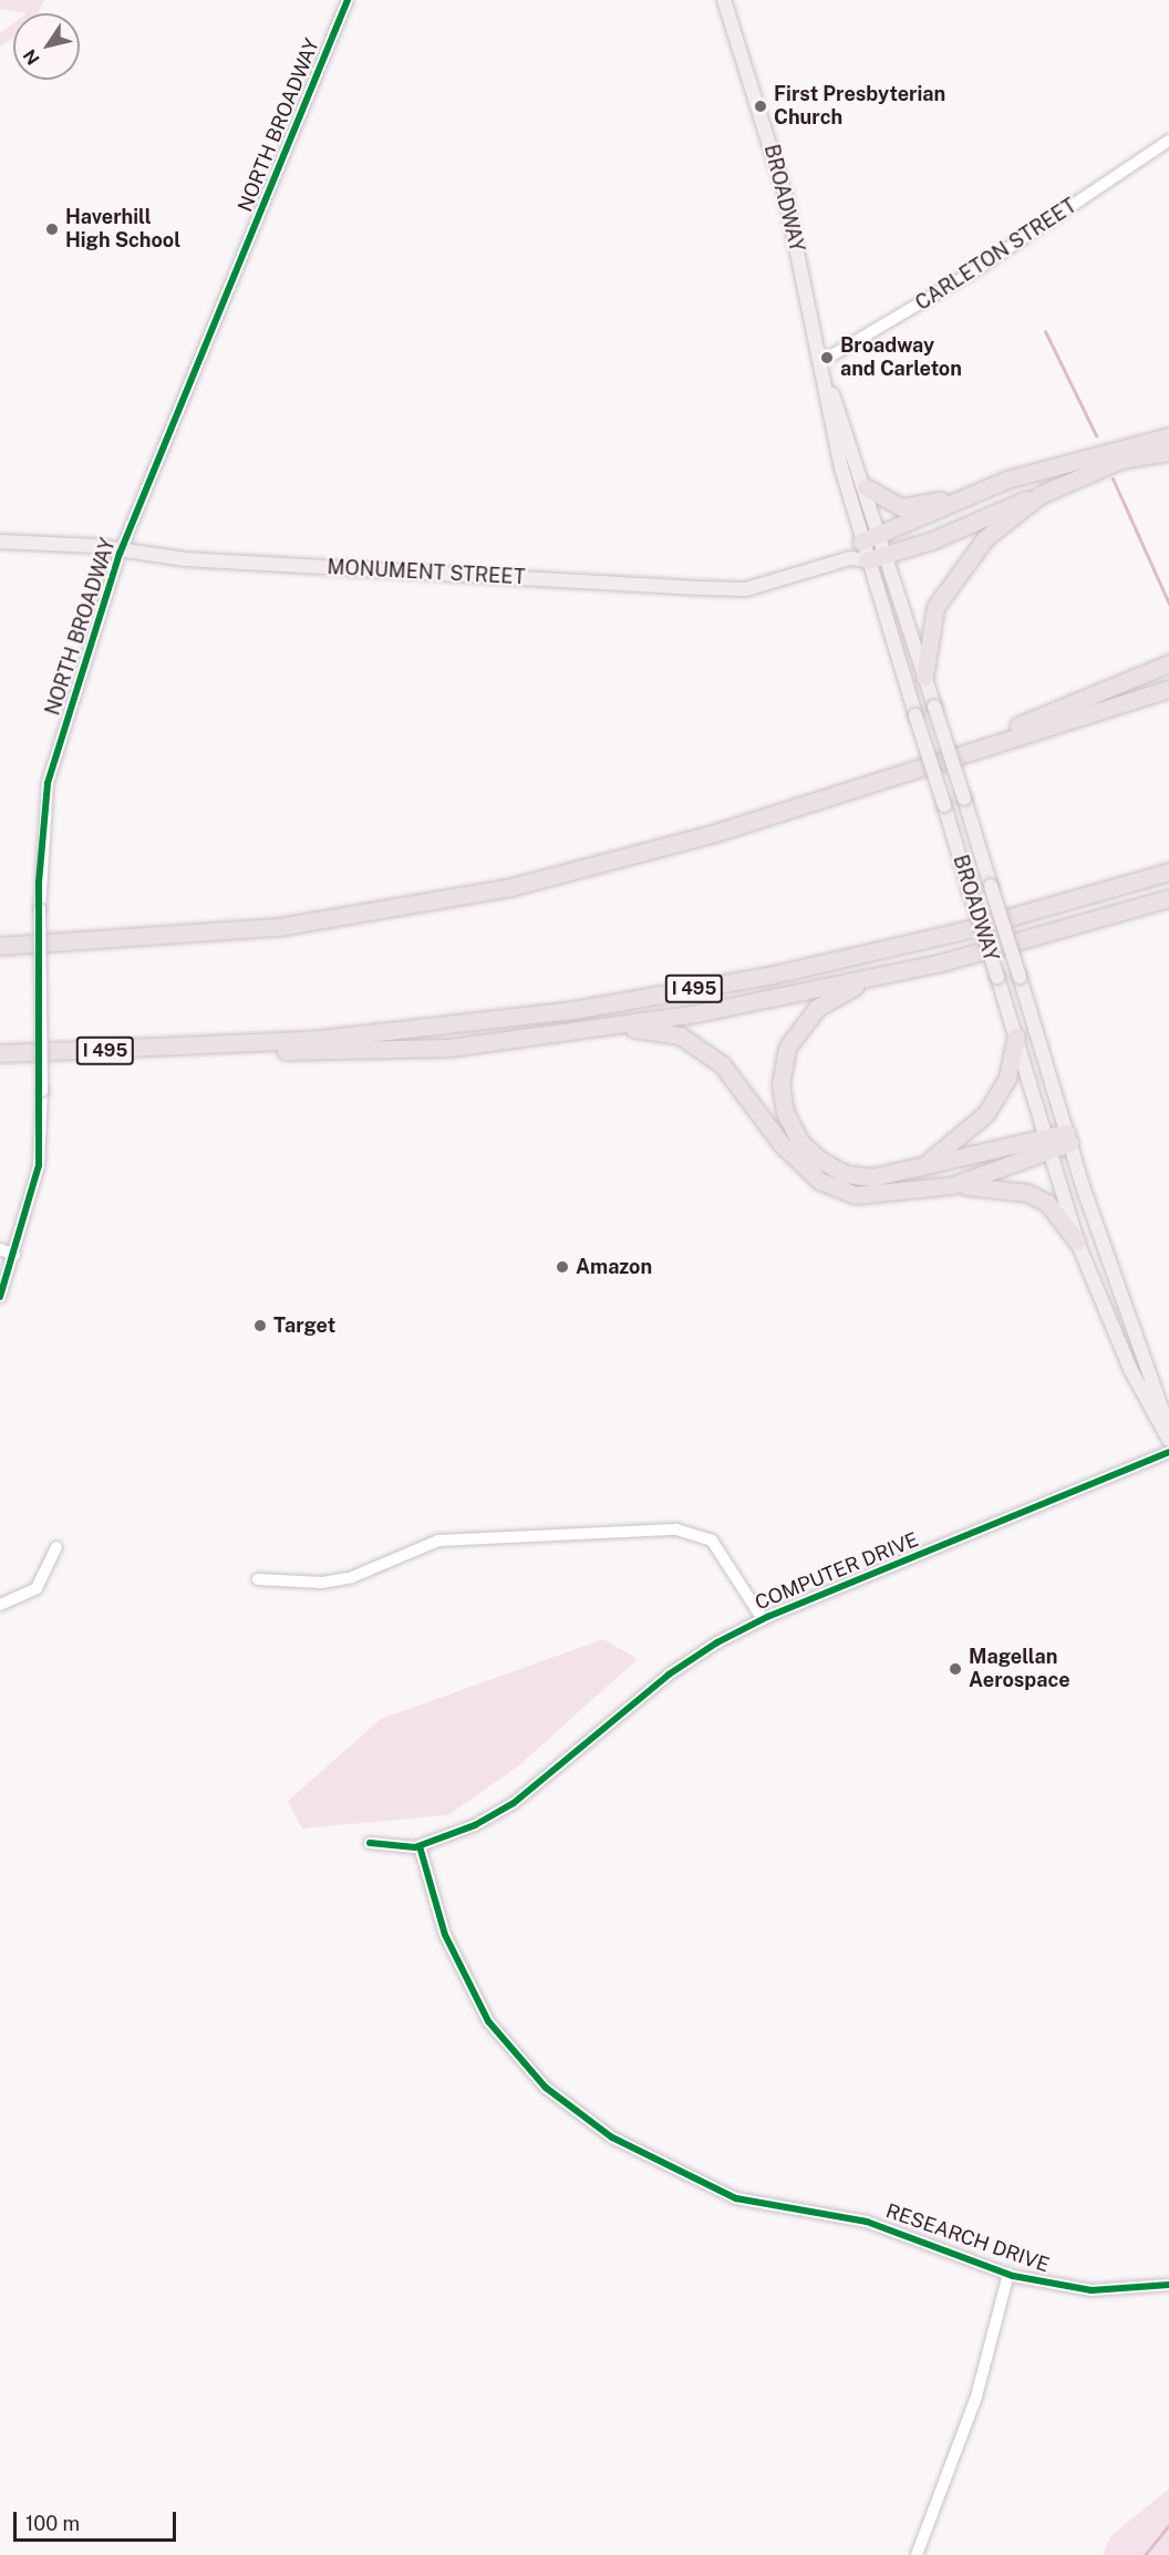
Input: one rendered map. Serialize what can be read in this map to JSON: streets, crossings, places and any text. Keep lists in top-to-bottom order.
{
  "streets": {
    "highway": ["I 495"],
    "main road": ["BROADWAY", "MONUMENT STREET"],
    "street": [
      "NORTH BROADWAY",
      "CARLETON STREET",
      "COMPUTER DRIVE",
      "RESEARCH DRIVE"
    ]
  },
  "crossings": [
    ["NORTH BROADWAY", "MONUMENT STREET"],
    ["BROADWAY", "CARLETON STREET"],
    ["BROADWAY", "MONUMENT STREET"],
    ["COMPUTER DRIVE", "RESEARCH DRIVE"]
  ],
  "places": [
    "First Presbyterian Church",
    "Haverhill High School",
    "Broadway and Carleton",
    "Amazon",
    "Target",
    "Magellan Aerospace"
  ],
  "scale_bar": "100 m",
  "north": "bottom left"
}
